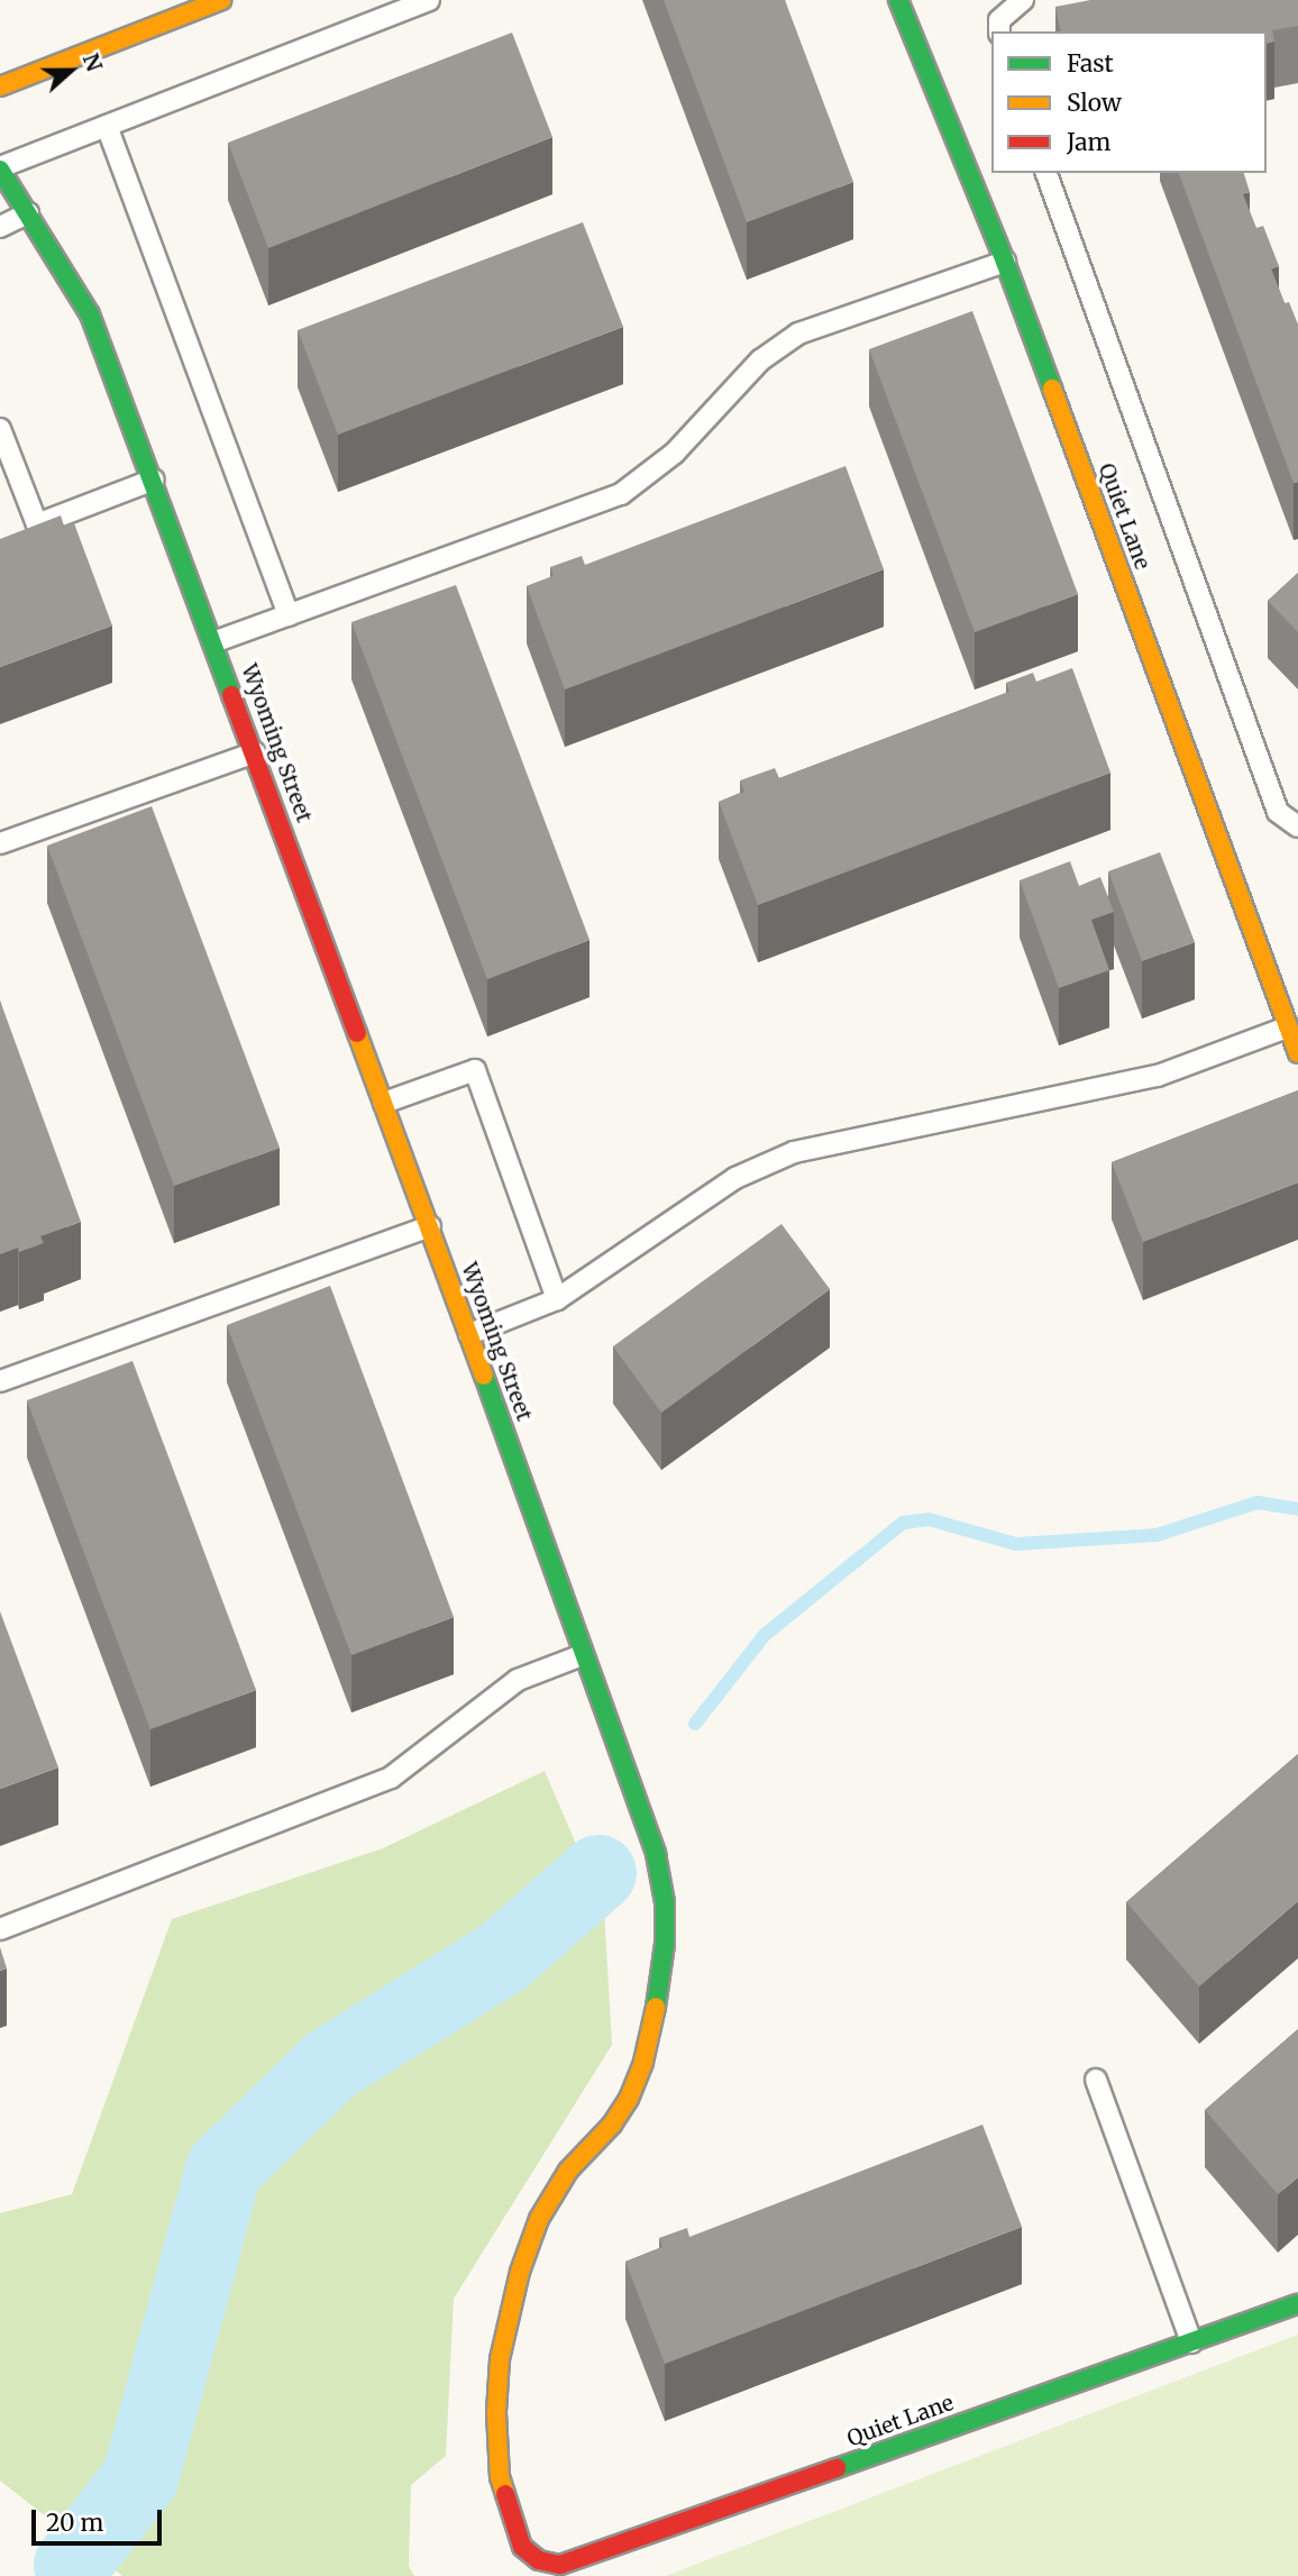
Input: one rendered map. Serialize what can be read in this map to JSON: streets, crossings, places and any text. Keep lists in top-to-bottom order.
{
  "streets": {
    "street": ["Quiet Lane", "Wyoming Street"]
  },
  "crossings": [
    ["Quiet Lane", "Wyoming Street"]
  ],
  "legend": ["Fast", "Slow", "Jam"],
  "scale_bar": "20 m",
  "north": "right"
}
